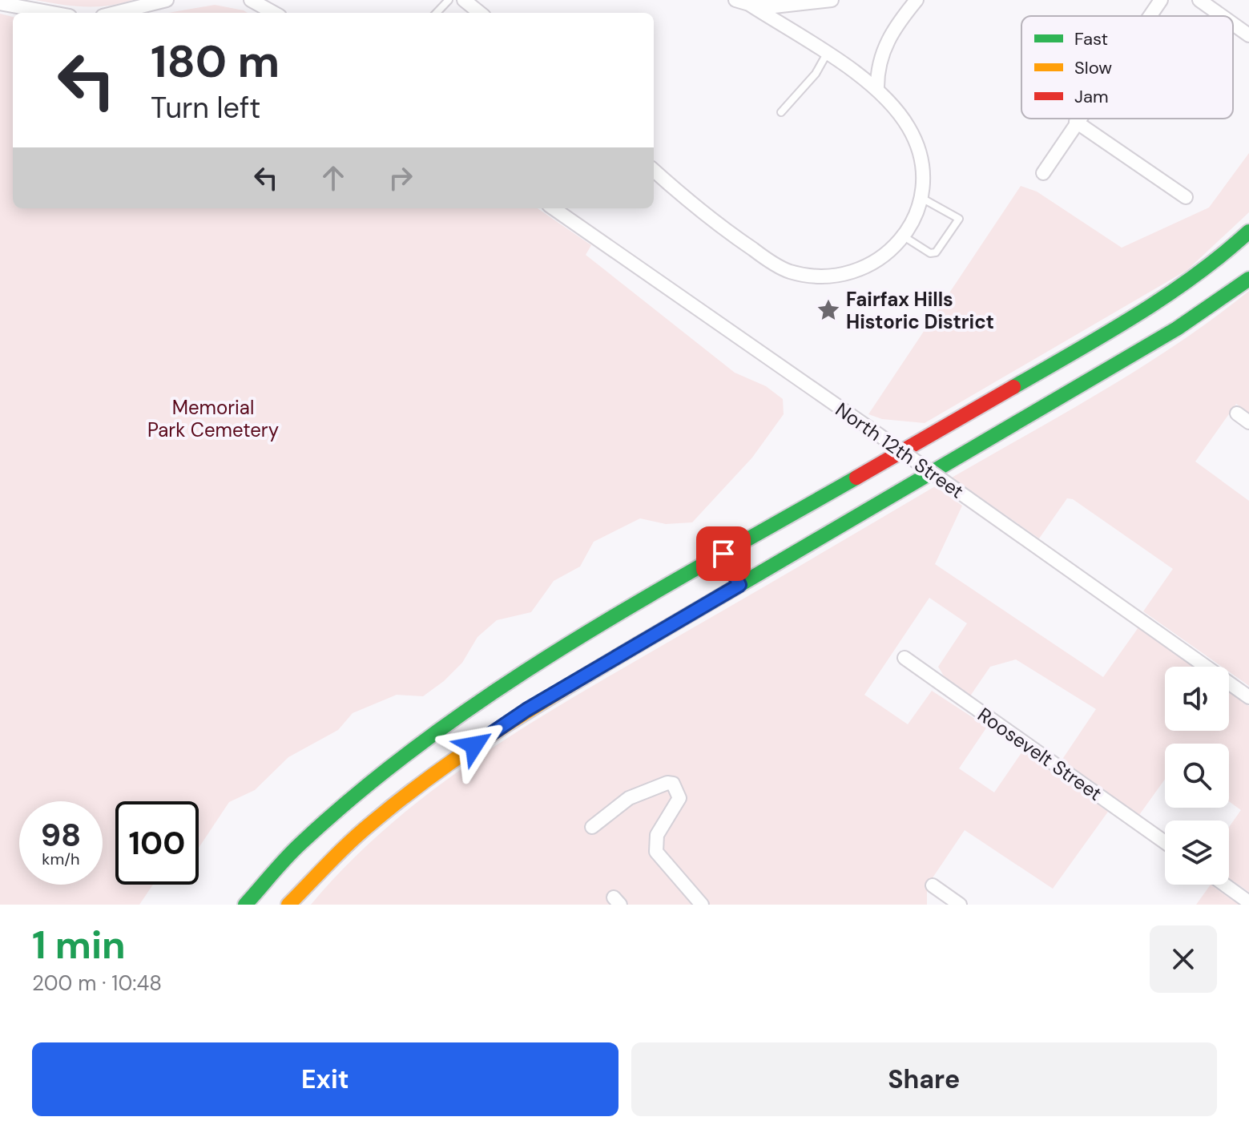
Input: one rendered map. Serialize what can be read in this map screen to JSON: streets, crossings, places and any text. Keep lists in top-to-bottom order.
{
  "streets": {
    "street": ["North 12th Street", "Roosevelt Street"]
  },
  "parks": ["Memorial Park Cemetery"],
  "places": {
    "place": ["Fairfax Hills Historic District"]
  },
  "legend": ["Fast", "Slow", "Jam"],
  "page": {
    "turn": ["180 m", "Turn left"],
    "speed": "98 km/h",
    "limit": "100",
    "heading": ["1 min", "200 m · 10:48"],
    "buttons": ["Exit", "Share"]
  }
}
